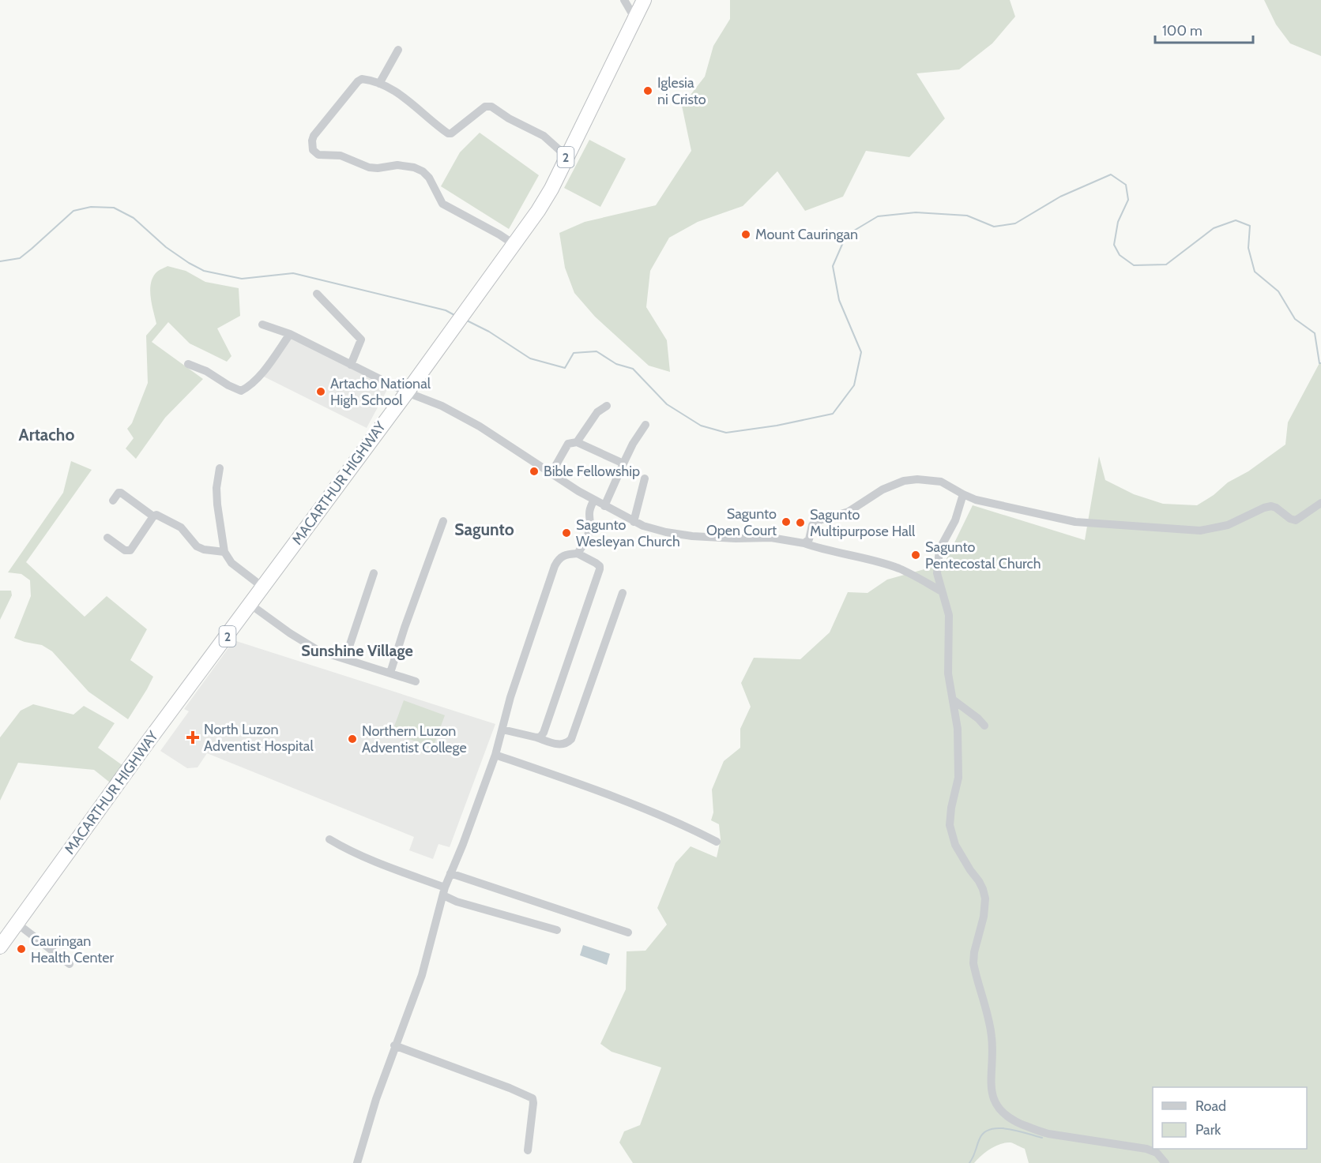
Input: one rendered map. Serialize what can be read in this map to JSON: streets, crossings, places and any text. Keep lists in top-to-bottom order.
{
  "streets": {
    "highway": ["2", "MACARTHUR HIGHWAY"]
  },
  "districts": ["Artacho", "Sagunto", "Sunshine Village"],
  "places": {
    "other": [
      "Iglesia ni Cristo",
      "Mount Cauringan",
      "Artacho National High School",
      "Bible Fellowship",
      "Sagunto Open Court",
      "Sagunto Multipurpose Hall",
      "Sagunto Wesleyan Church",
      "Sagunto Pentecostal Church",
      "Northern Luzon Adventist College",
      "Cauringan Health Center"
    ],
    "health": ["North Luzon Adventist Hospital"]
  },
  "legend": ["Road", "Park"],
  "scale_bar": "100 m"
}
